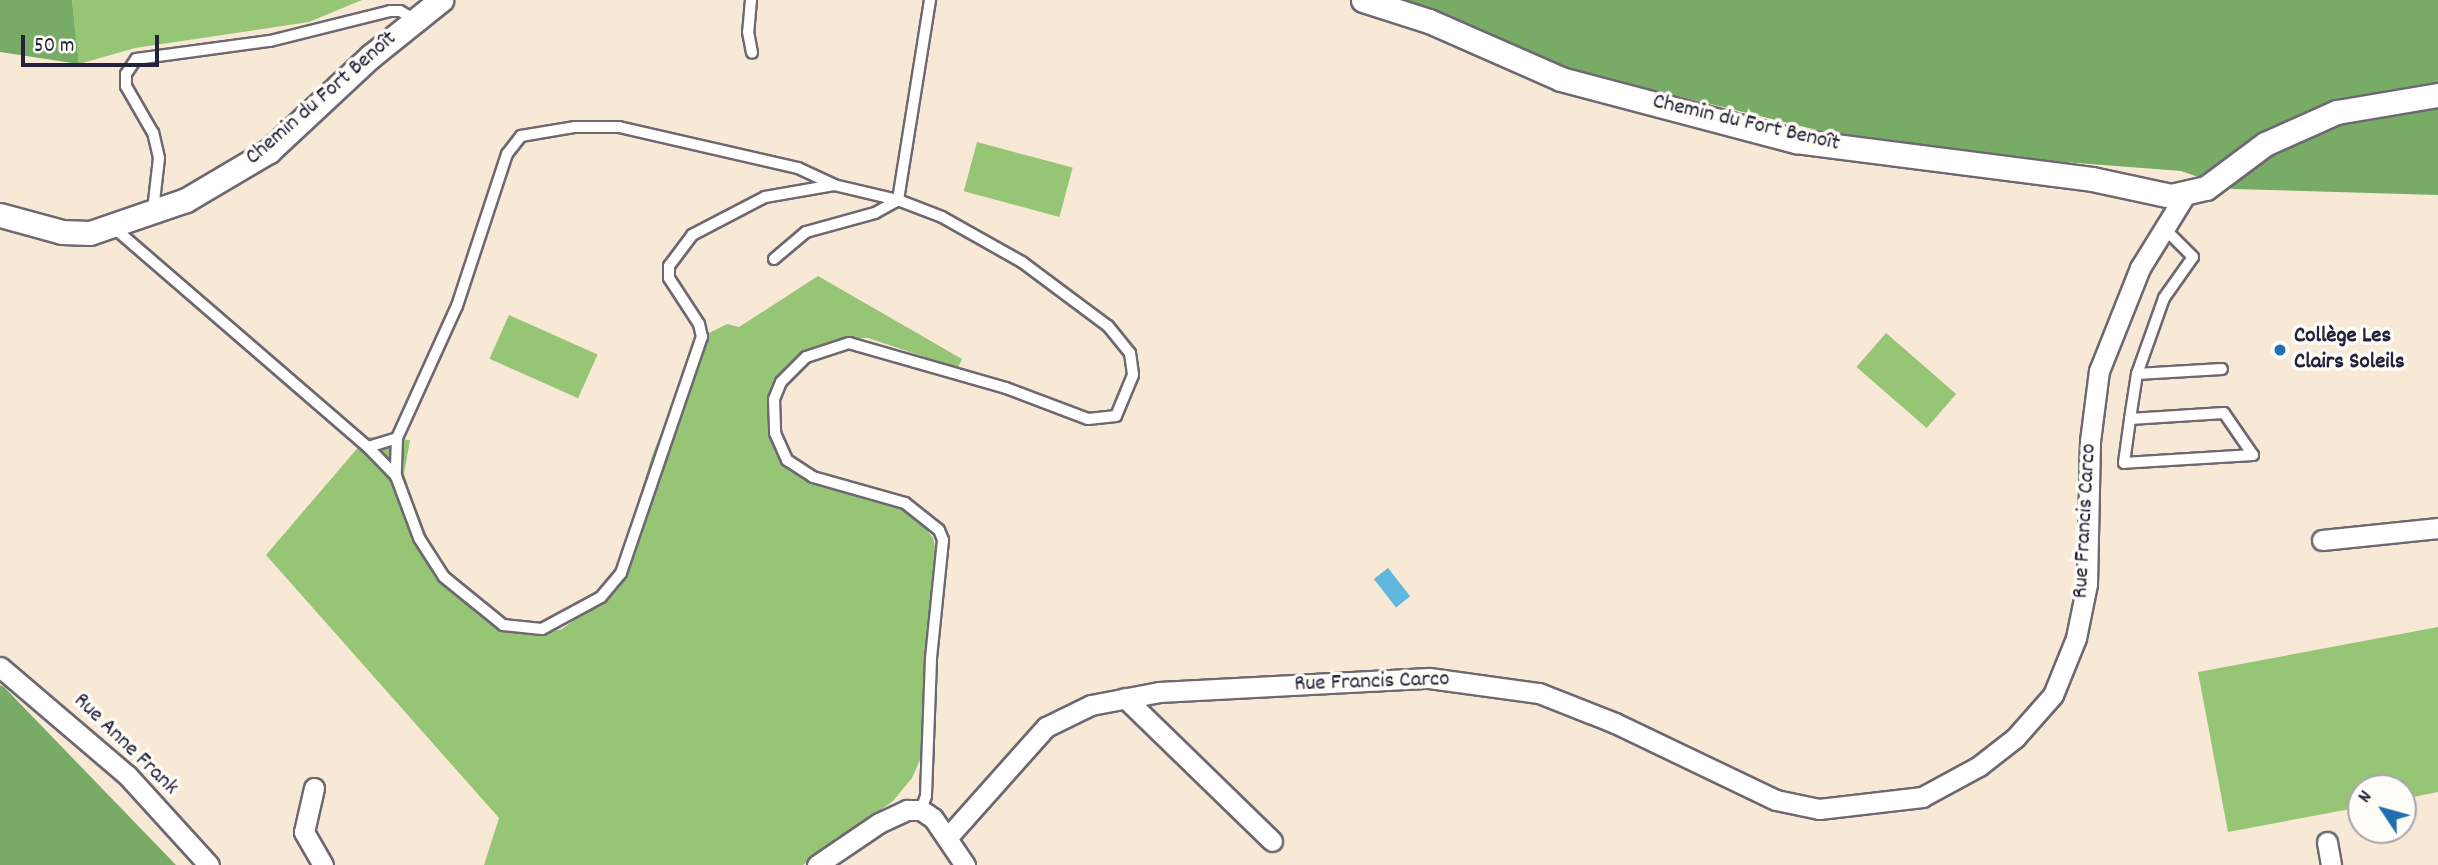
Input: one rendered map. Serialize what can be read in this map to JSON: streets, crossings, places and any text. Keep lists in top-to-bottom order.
{
  "streets": {
    "street": ["Chemin du Fort Benoît", "Rue Francis Carco", "Rue Anne Frank"]
  },
  "crossings": [
    ["Chemin du Fort Benoît", "Rue Francis Carco"]
  ],
  "places": ["Collège Les Clairs Soleils"],
  "scale_bar": "50 m",
  "north": "top left"
}
